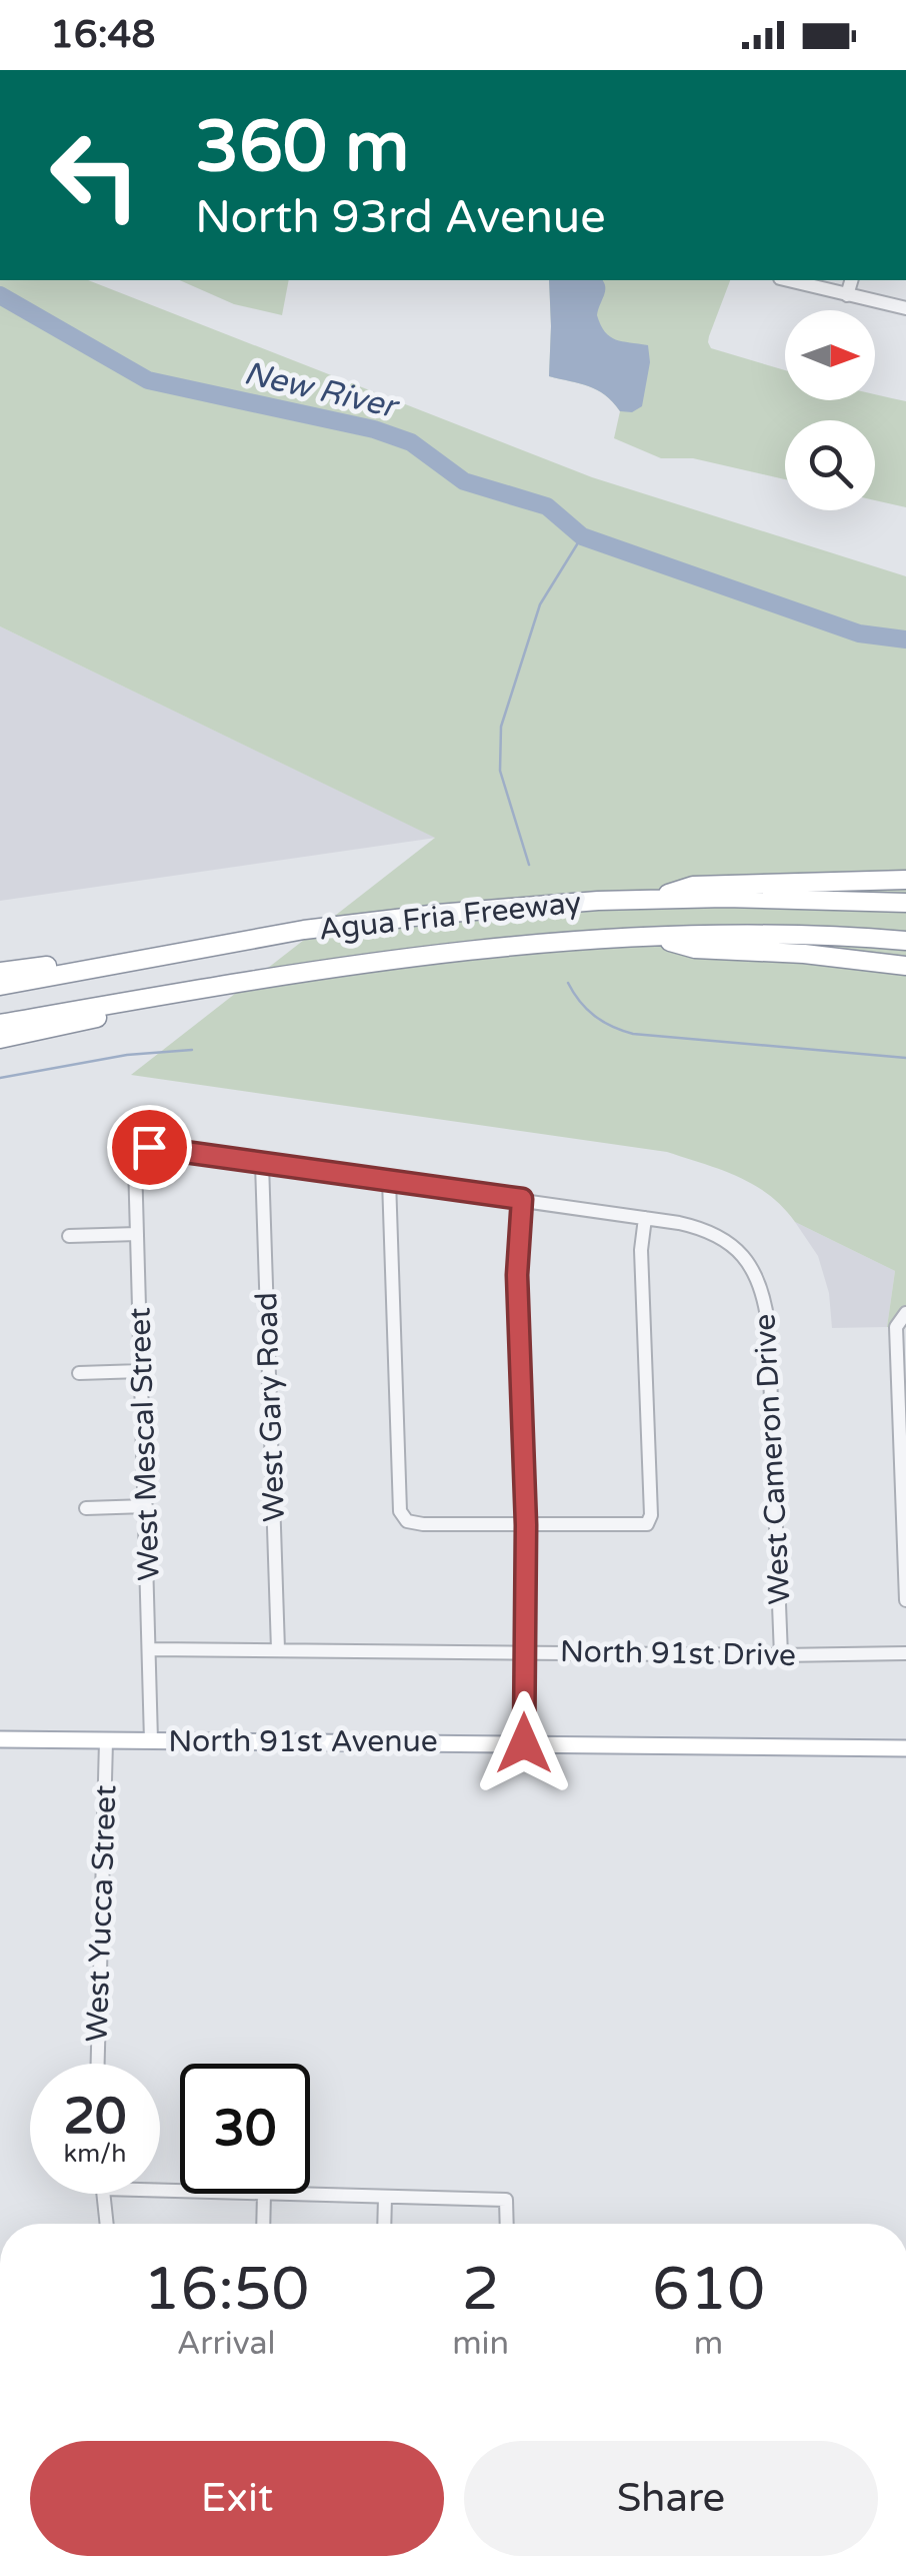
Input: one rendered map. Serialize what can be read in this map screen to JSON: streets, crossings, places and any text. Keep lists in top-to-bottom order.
{
  "streets": {
    "highway": ["Agua Fria Freeway"],
    "main road": ["North 91st Avenue"],
    "street": [
      "West Gary Road",
      "West Mescal Street",
      "West Cameron Drive",
      "North 91st Drive",
      "West Yucca Street"
    ]
  },
  "crossings": [
    ["West Gary Road", "West Mescal Street"],
    ["West Gary Road", "North 91st Drive"],
    ["West Mescal Street", "North 91st Drive"],
    ["West Mescal Street", "North 91st Avenue"],
    ["West Cameron Drive", "North 91st Drive"],
    ["North 91st Avenue", "West Yucca Street"]
  ],
  "water": ["New River"],
  "north": "right",
  "page": {
    "status": "16:48",
    "turn": ["360 m", "North 93rd Avenue"],
    "speed": "20 km/h",
    "limit": "30",
    "eta": [
      "16:50",
      "Arrival",
      "2",
      "min",
      "610",
      "m"
    ],
    "buttons": ["Exit", "Share"]
  }
}
